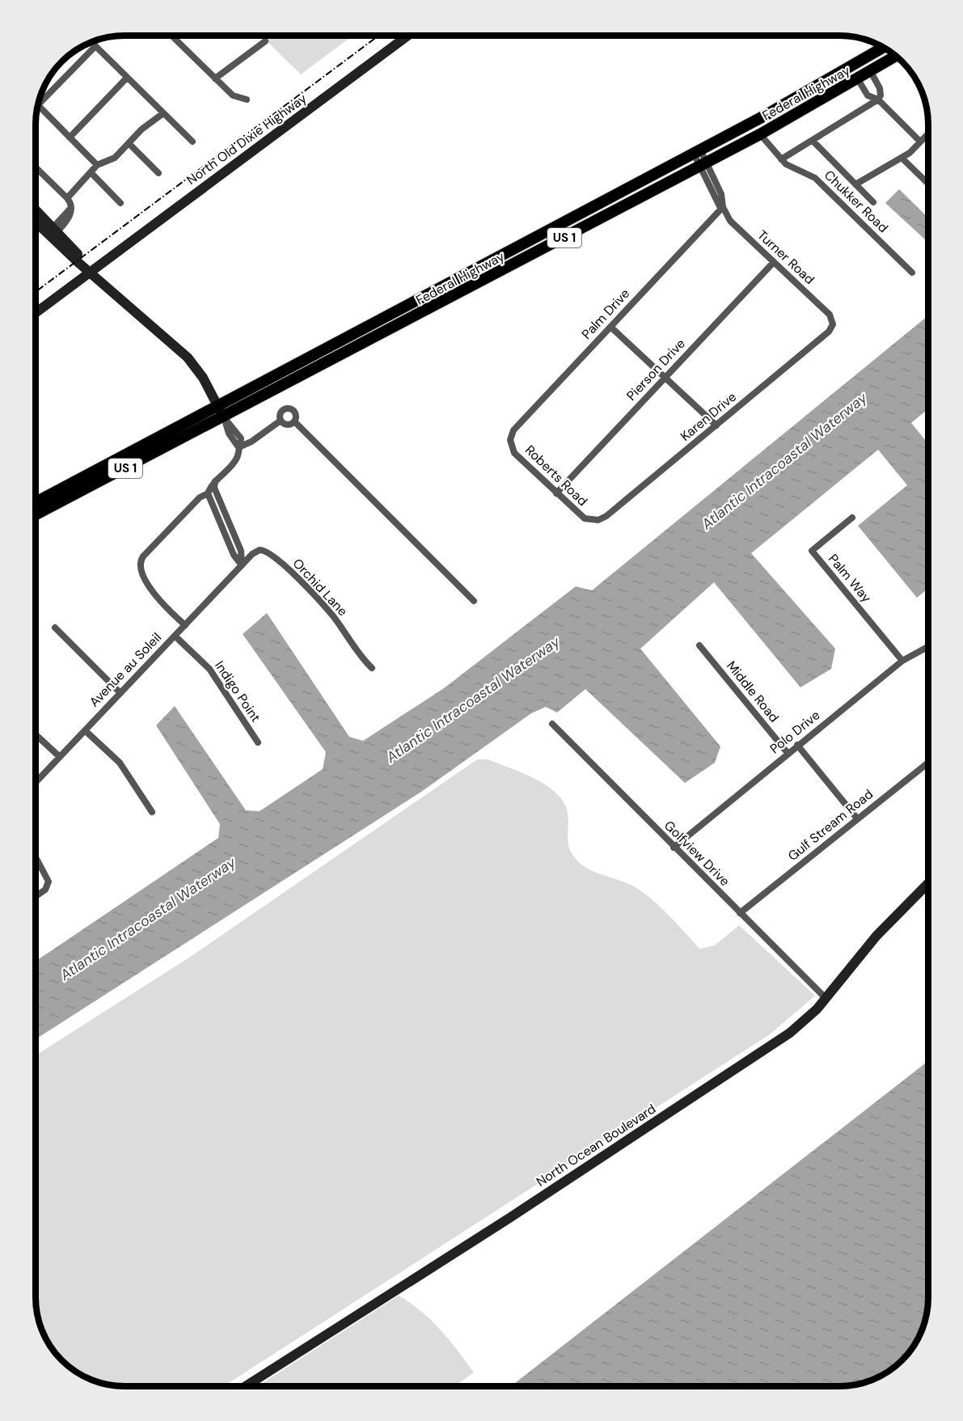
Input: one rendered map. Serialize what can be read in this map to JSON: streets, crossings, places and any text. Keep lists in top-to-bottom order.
{
  "streets": {
    "main road": [
      "Federal Highway",
      "North Old Dixie Highway",
      "US 1",
      "North Ocean Boulevard"
    ],
    "street": [
      "Chukker Road",
      "Turner Road",
      "Palm Drive",
      "Pierson Drive",
      "Karen Drive",
      "Roberts Road",
      "Palm Way",
      "Orchid Lane",
      "Avenue au Soleil",
      "Indigo Point",
      "Middle Road",
      "Polo Drive",
      "Gulf Stream Road",
      "Golfview Drive"
    ]
  },
  "crossings": [
    ["Federal Highway", "Chukker Road"],
    ["Federal Highway", "Turner Road"],
    ["Turner Road", "Palm Drive"],
    ["Turner Road", "Pierson Drive"],
    ["Turner Road", "Karen Drive"],
    ["Palm Drive", "Roberts Road"],
    ["Pierson Drive", "Roberts Road"],
    ["Karen Drive", "Roberts Road"],
    ["Palm Way", "Polo Drive"],
    ["Orchid Lane", "Avenue au Soleil"],
    ["Avenue au Soleil", "Indigo Point"],
    ["Middle Road", "Polo Drive"],
    ["Polo Drive", "Golfview Drive"],
    ["Gulf Stream Road", "Golfview Drive"],
    ["Golfview Drive", "North Ocean Boulevard"]
  ],
  "water": ["Atlantic Intracoastal Waterway"]
}
